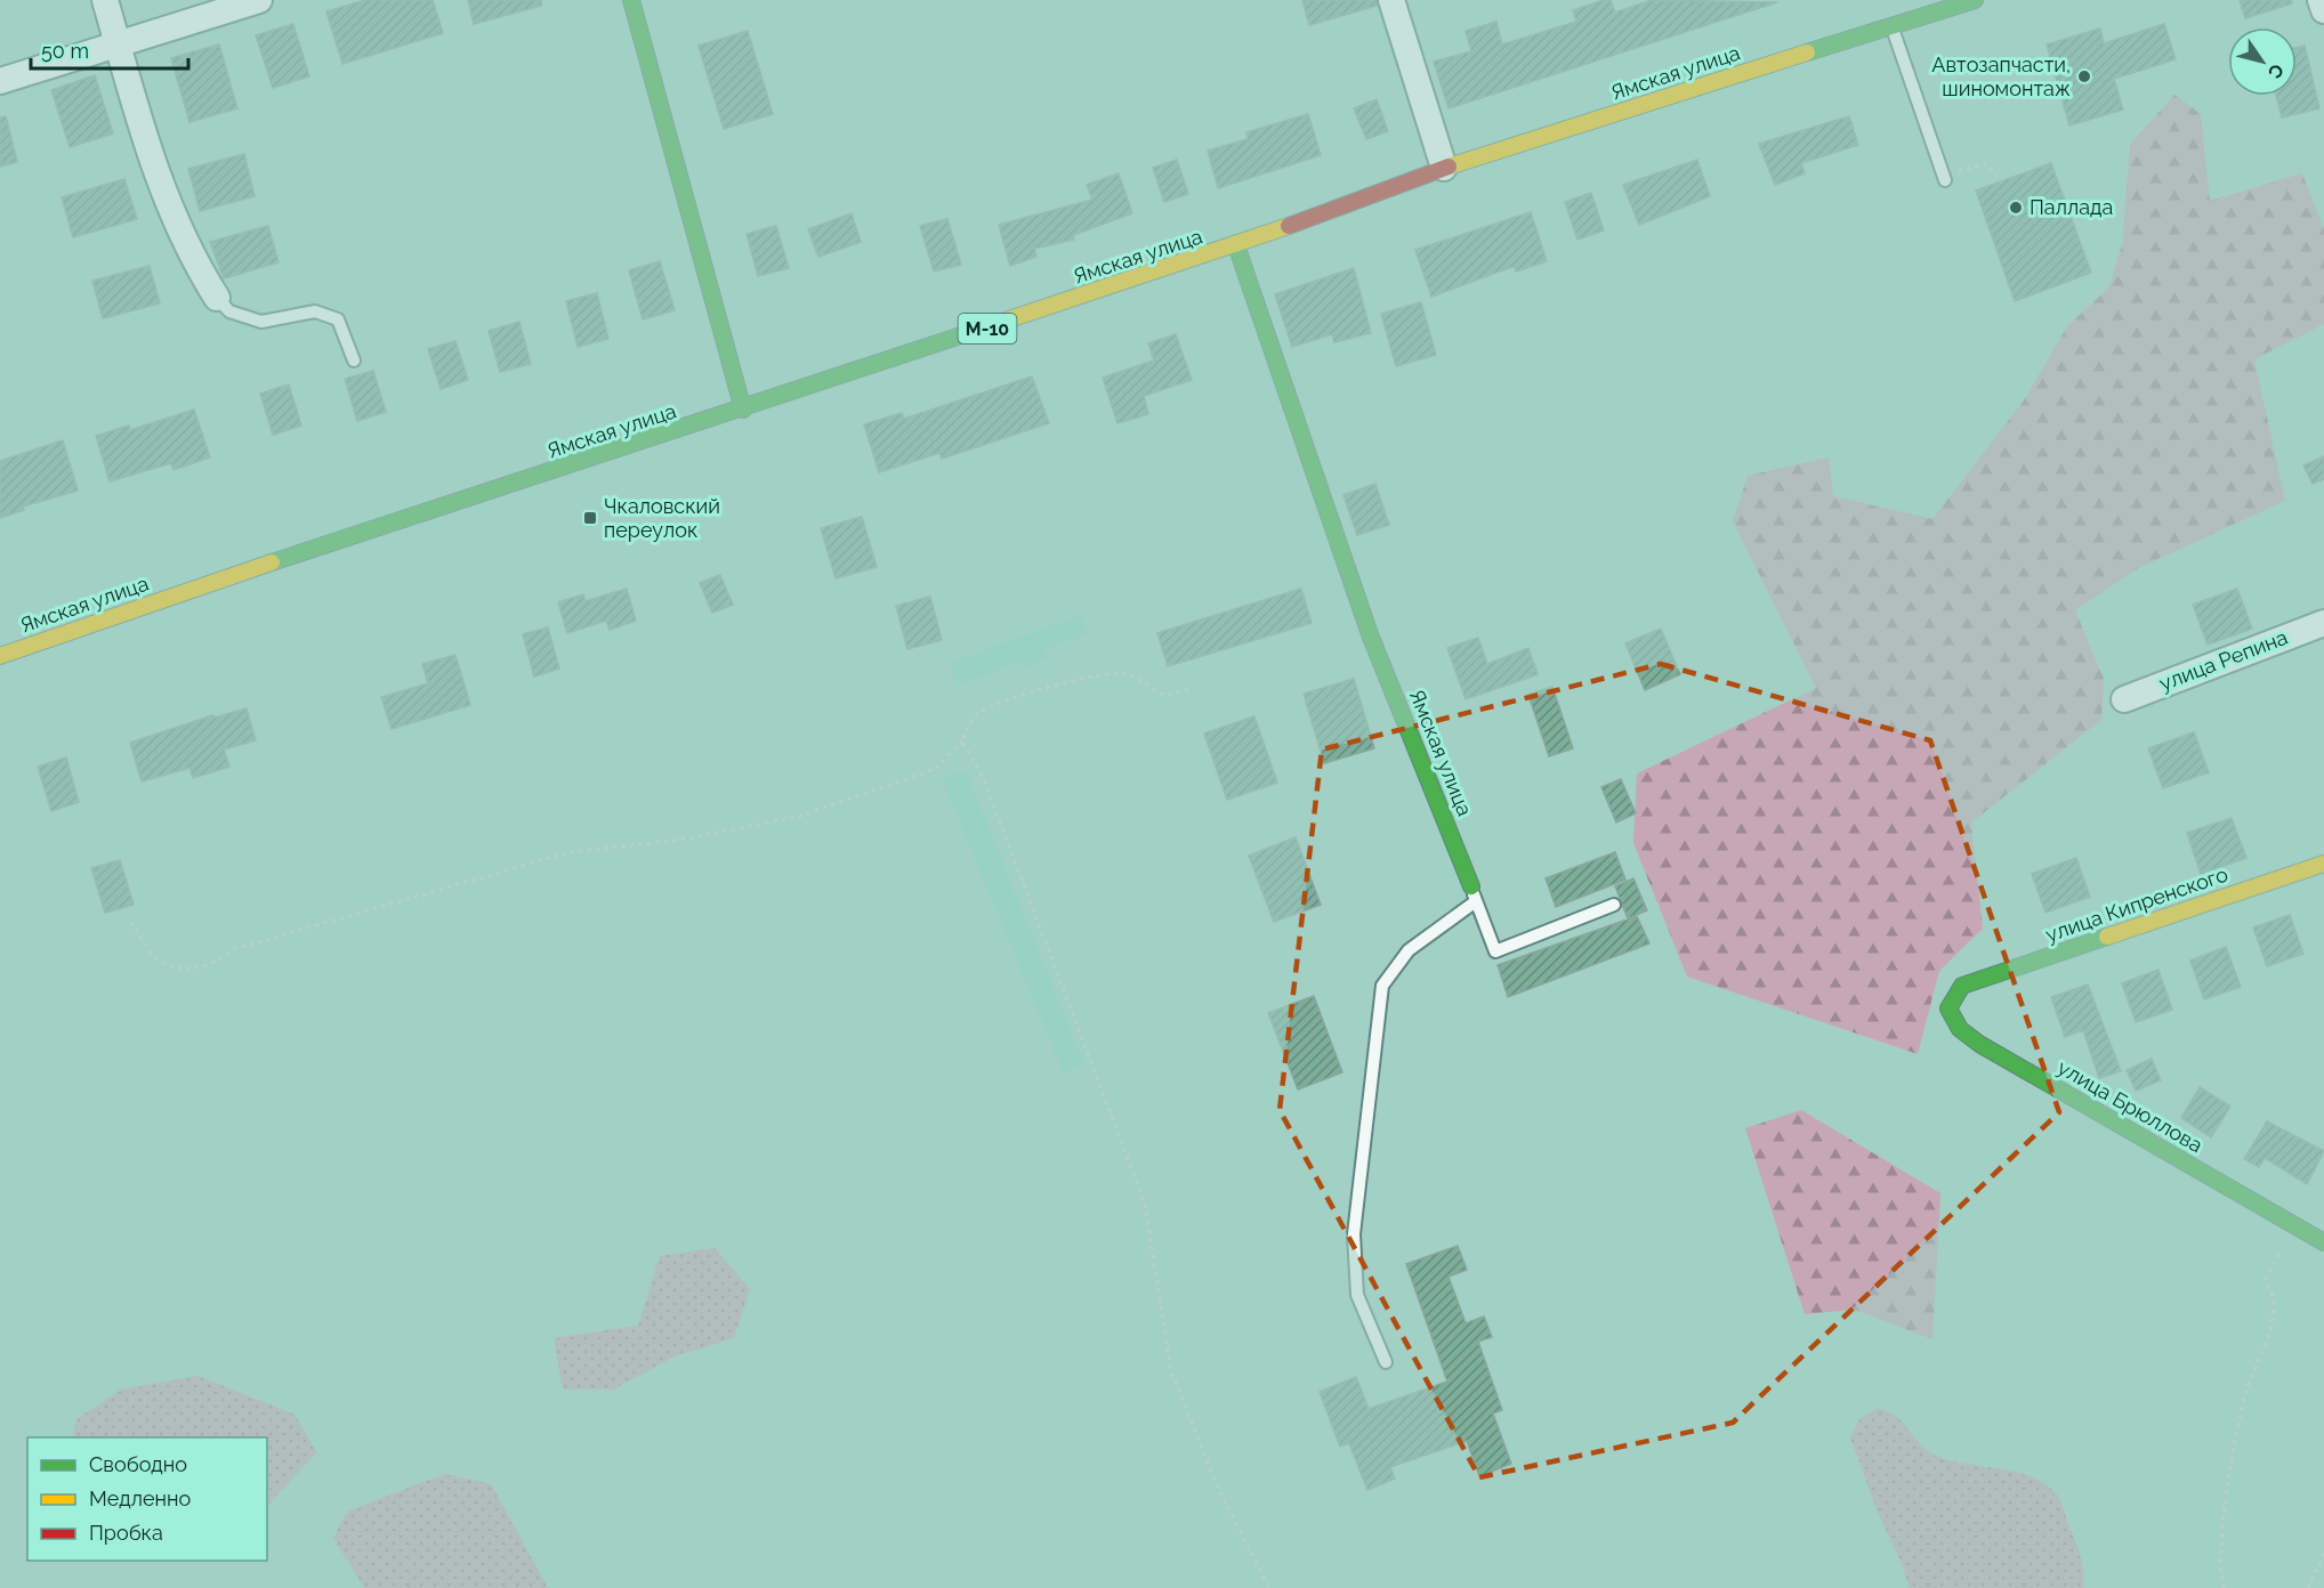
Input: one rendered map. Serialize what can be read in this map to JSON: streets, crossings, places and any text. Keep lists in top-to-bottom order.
{
  "streets": {
    "main road": [
      "Ямская улица",
      "М-10",
      "улица Кипренского",
      "улица Брюллова"
    ],
    "street": ["улица Репина"]
  },
  "crossings": [
    ["улица Кипренского", "улица Брюллова"]
  ],
  "places": {
    "other": ["Автозапчасти, шиномонтаж", "Паллада"],
    "transit": ["Чкаловский переулок"]
  },
  "legend": ["Свободно", "Медленно", "Пробка"],
  "scale_bar": "50 m",
  "north": "bottom right"
}
